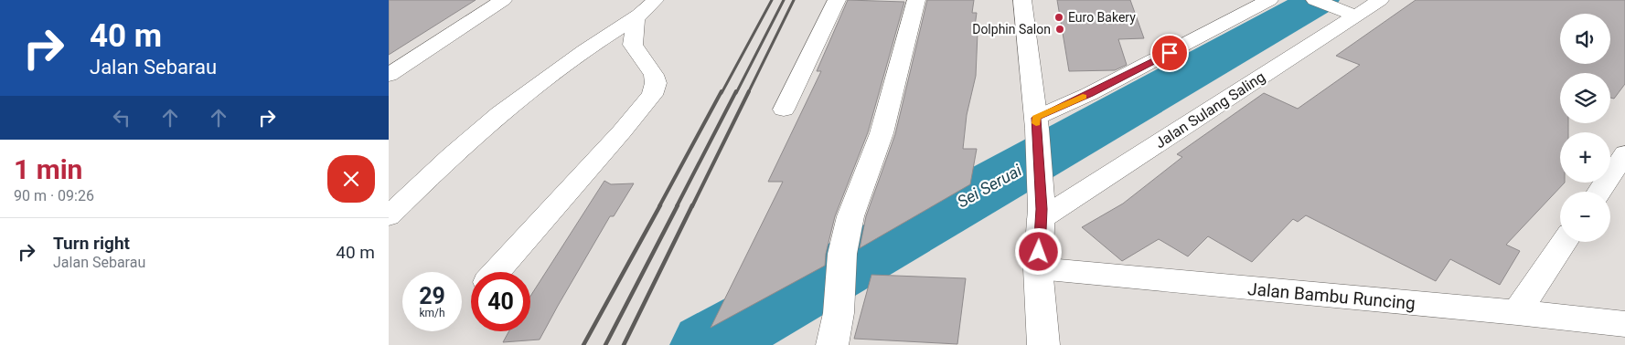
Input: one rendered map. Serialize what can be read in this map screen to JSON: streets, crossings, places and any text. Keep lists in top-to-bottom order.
{
  "streets": {
    "street": ["Jalan Sulang Saling", "Jalan Bambu Runcing"]
  },
  "water": ["Sei Seruai"],
  "places": ["Euro Bakery", "Dolphin Salon"],
  "page": {
    "turn": ["40 m", "Jalan Sebarau"],
    "map_buttons": ["+", "−"],
    "heading": ["1 min", "90 m · 09:26"],
    "list": [
      {
        "name": "Turn right",
        "note": "Jalan Sebarau",
        "value": "40 m"
      }
    ],
    "speed": "29 km/h",
    "limit": "40"
  }
}
